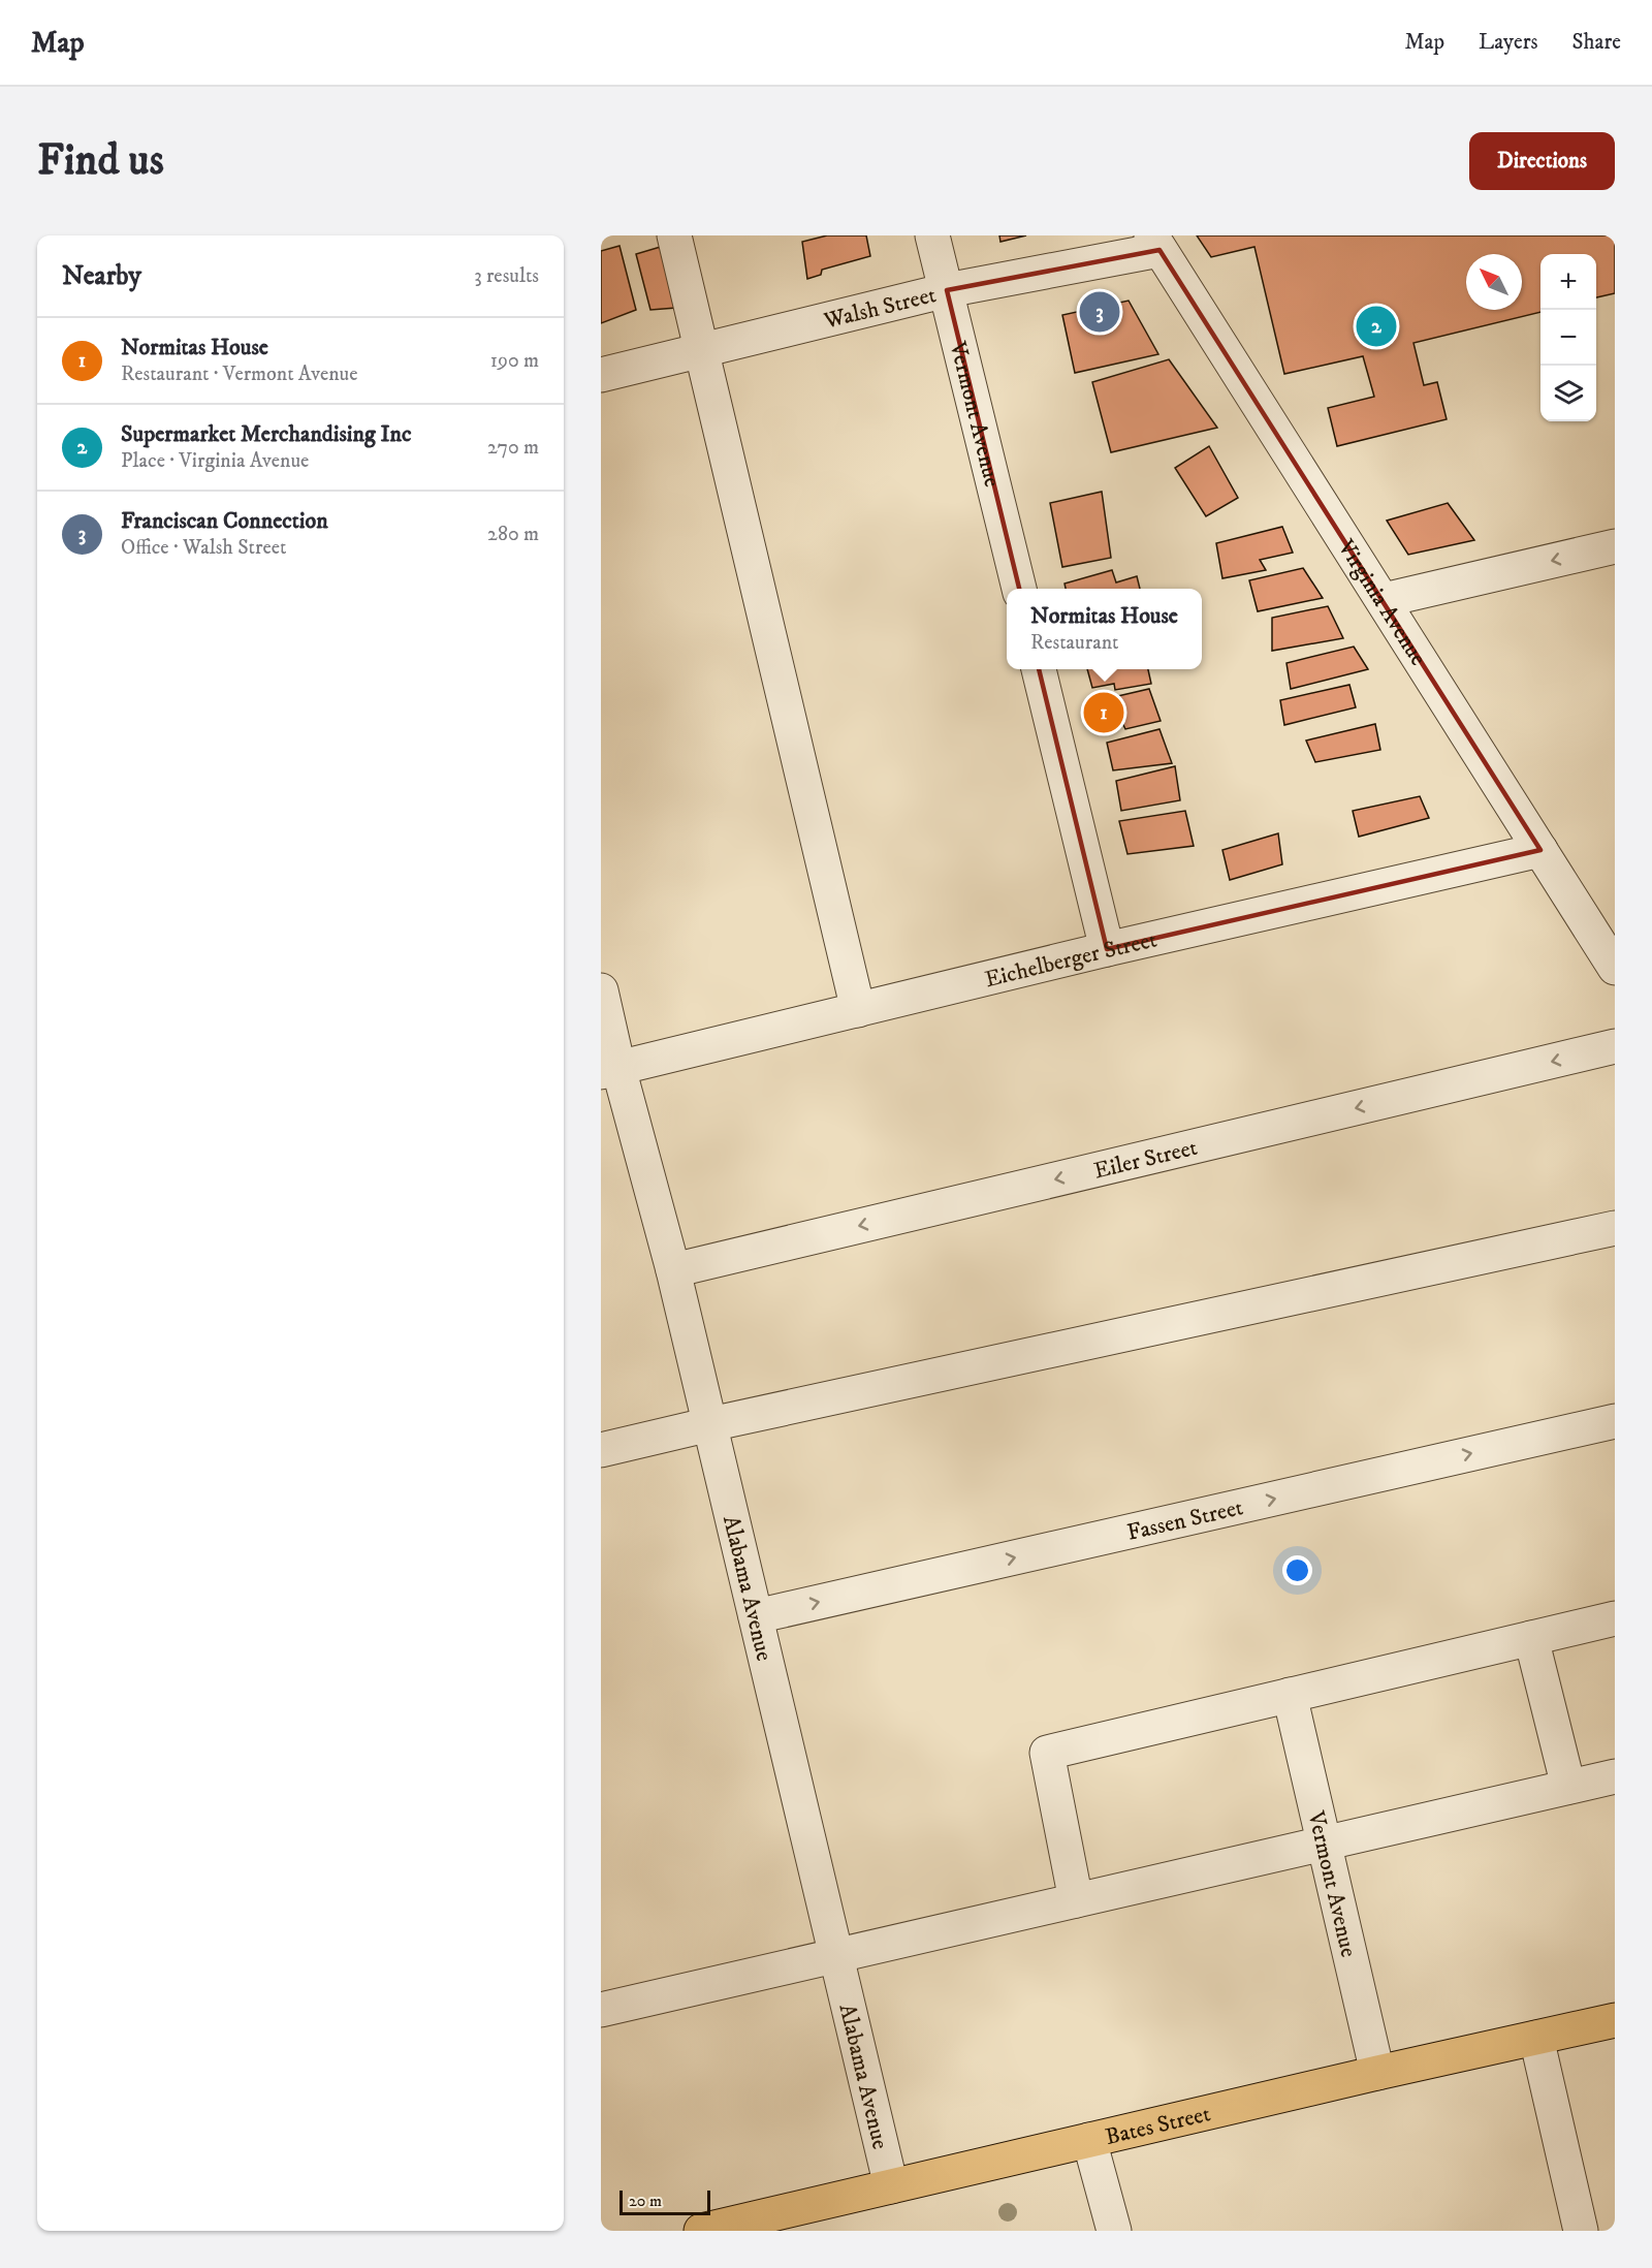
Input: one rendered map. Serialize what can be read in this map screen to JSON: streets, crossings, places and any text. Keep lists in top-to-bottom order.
{
  "streets": {
    "main road": ["Bates Street"],
    "street": [
      "Walsh Street",
      "Vermont Avenue",
      "Virginia Avenue",
      "Eichelberger Street",
      "Eiler Street",
      "Fassen Street",
      "Alabama Avenue"
    ]
  },
  "crossings": [
    ["Walsh Street", "Vermont Avenue"],
    ["Walsh Street", "Virginia Avenue"],
    ["Vermont Avenue", "Bates Street"],
    ["Virginia Avenue", "Eichelberger Street"],
    ["Eichelberger Street", "Alabama Avenue"],
    ["Eiler Street", "Alabama Avenue"],
    ["Fassen Street", "Alabama Avenue"],
    ["Alabama Avenue", "Bates Street"]
  ],
  "scale_bar": "20 m",
  "north": "top left",
  "page": {
    "header": "Map",
    "nav": ["Map", "Layers", "Share"],
    "buttons": "Directions",
    "title": "Find us",
    "heading": ["Nearby", "3 results"],
    "map_buttons": ["+", "−"],
    "pins": ["3", "2", "1"],
    "list": [
      {
        "mark": "1",
        "name": "Normitas House",
        "note": "Restaurant · Vermont Avenue",
        "value": "190 m"
      },
      {
        "mark": "2",
        "name": "Supermarket Merchandising Inc",
        "note": "Place · Virginia Avenue",
        "value": "270 m"
      },
      {
        "mark": "3",
        "name": "Franciscan Connection",
        "note": "Office · Walsh Street",
        "value": "280 m"
      }
    ],
    "popup": ["Normitas House", "Restaurant"],
    "scale": "20 m"
  }
}
